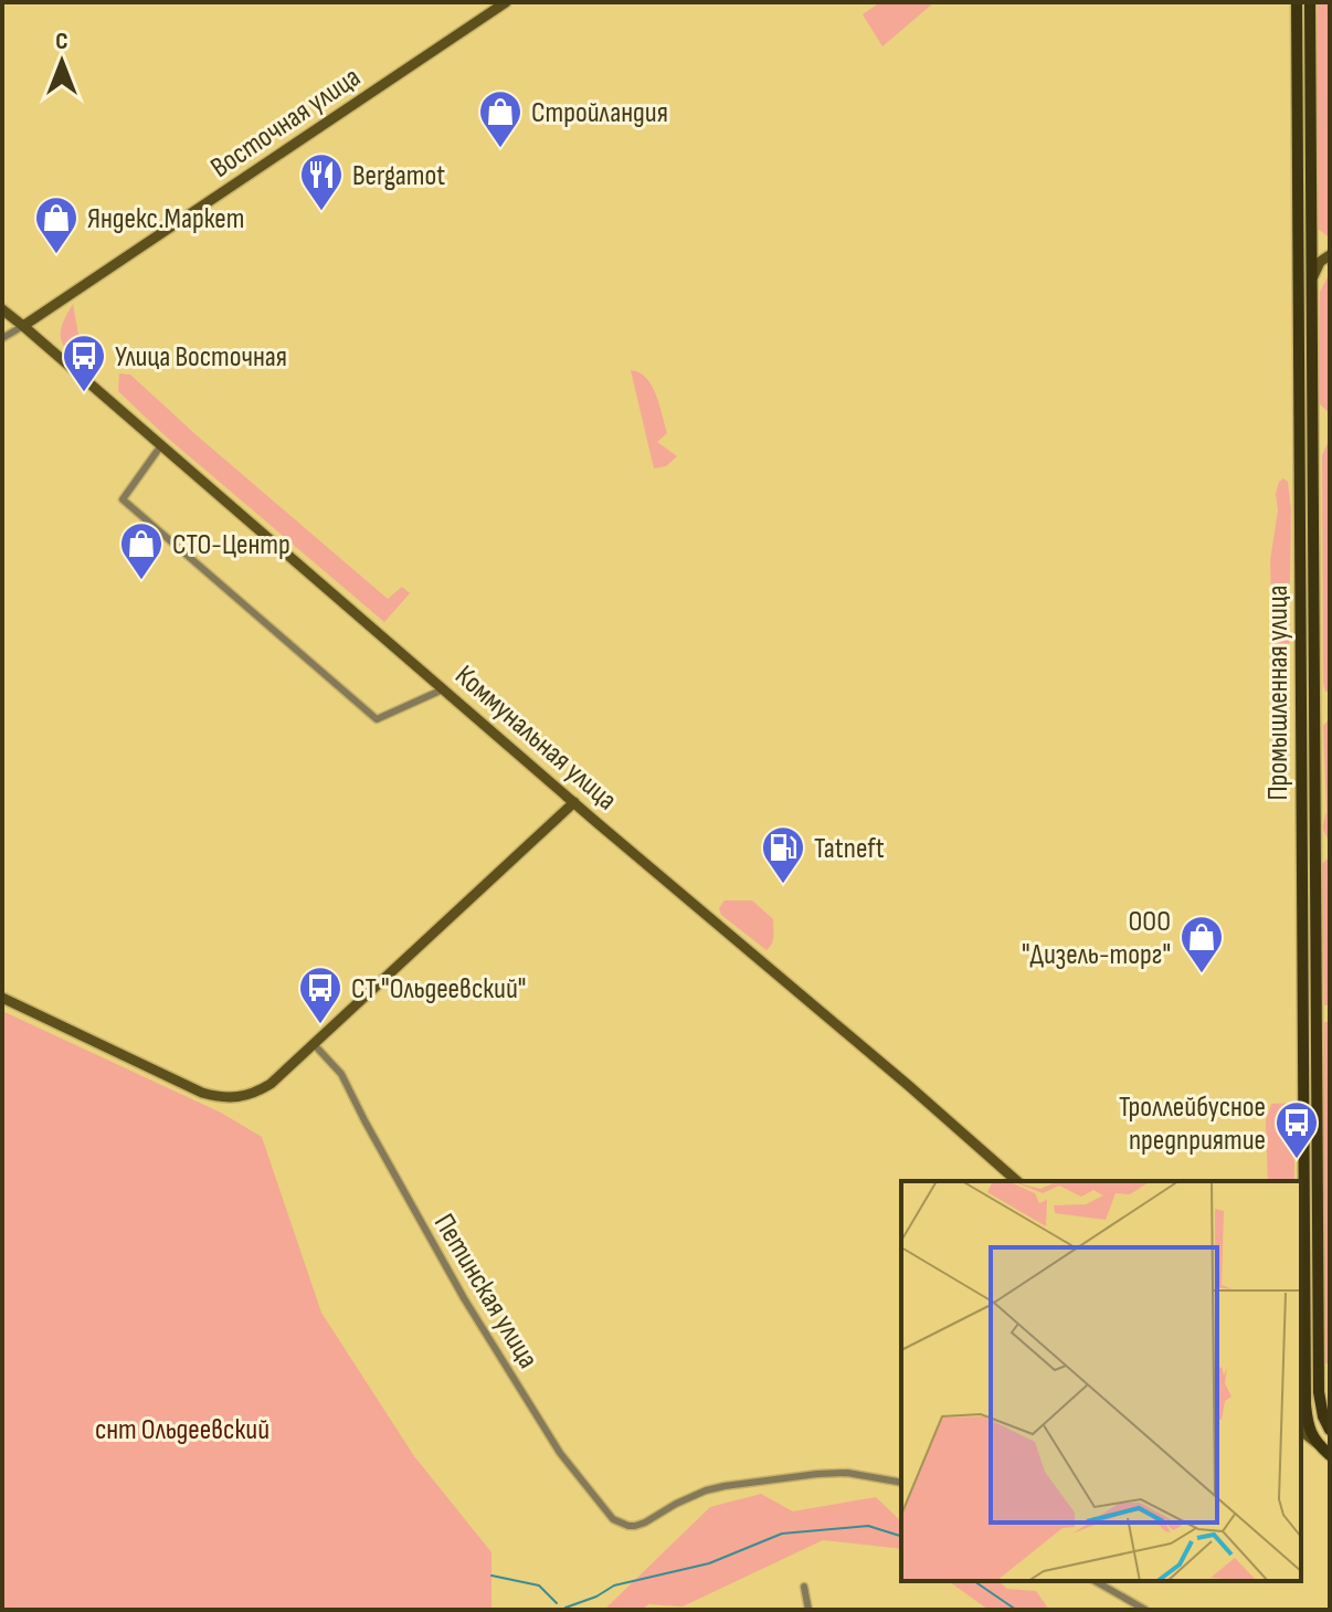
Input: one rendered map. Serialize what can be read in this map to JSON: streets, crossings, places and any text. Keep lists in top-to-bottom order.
{
  "streets": {
    "main road": ["Восточная улица", "Промышленная улица", "Коммунальная улица"],
    "street": ["Петинская улица"]
  },
  "crossings": [
    ["Восточная улица", "Коммунальная улица"]
  ],
  "parks": ["снт Ольдеевский"],
  "places": {
    "shop": [
      "Стройландия",
      "Яндекс.Маркет",
      "СТО-Центр",
      "ООО \"Дизель-торг\""
    ],
    "restaurant": ["Bergamot"],
    "bus stop": ["Улица Восточная", "СТ \"Ольдеевский\"", "Троллейбусное предприятие"],
    "fuel station": ["Tatneft"]
  },
  "north": "top"
}
